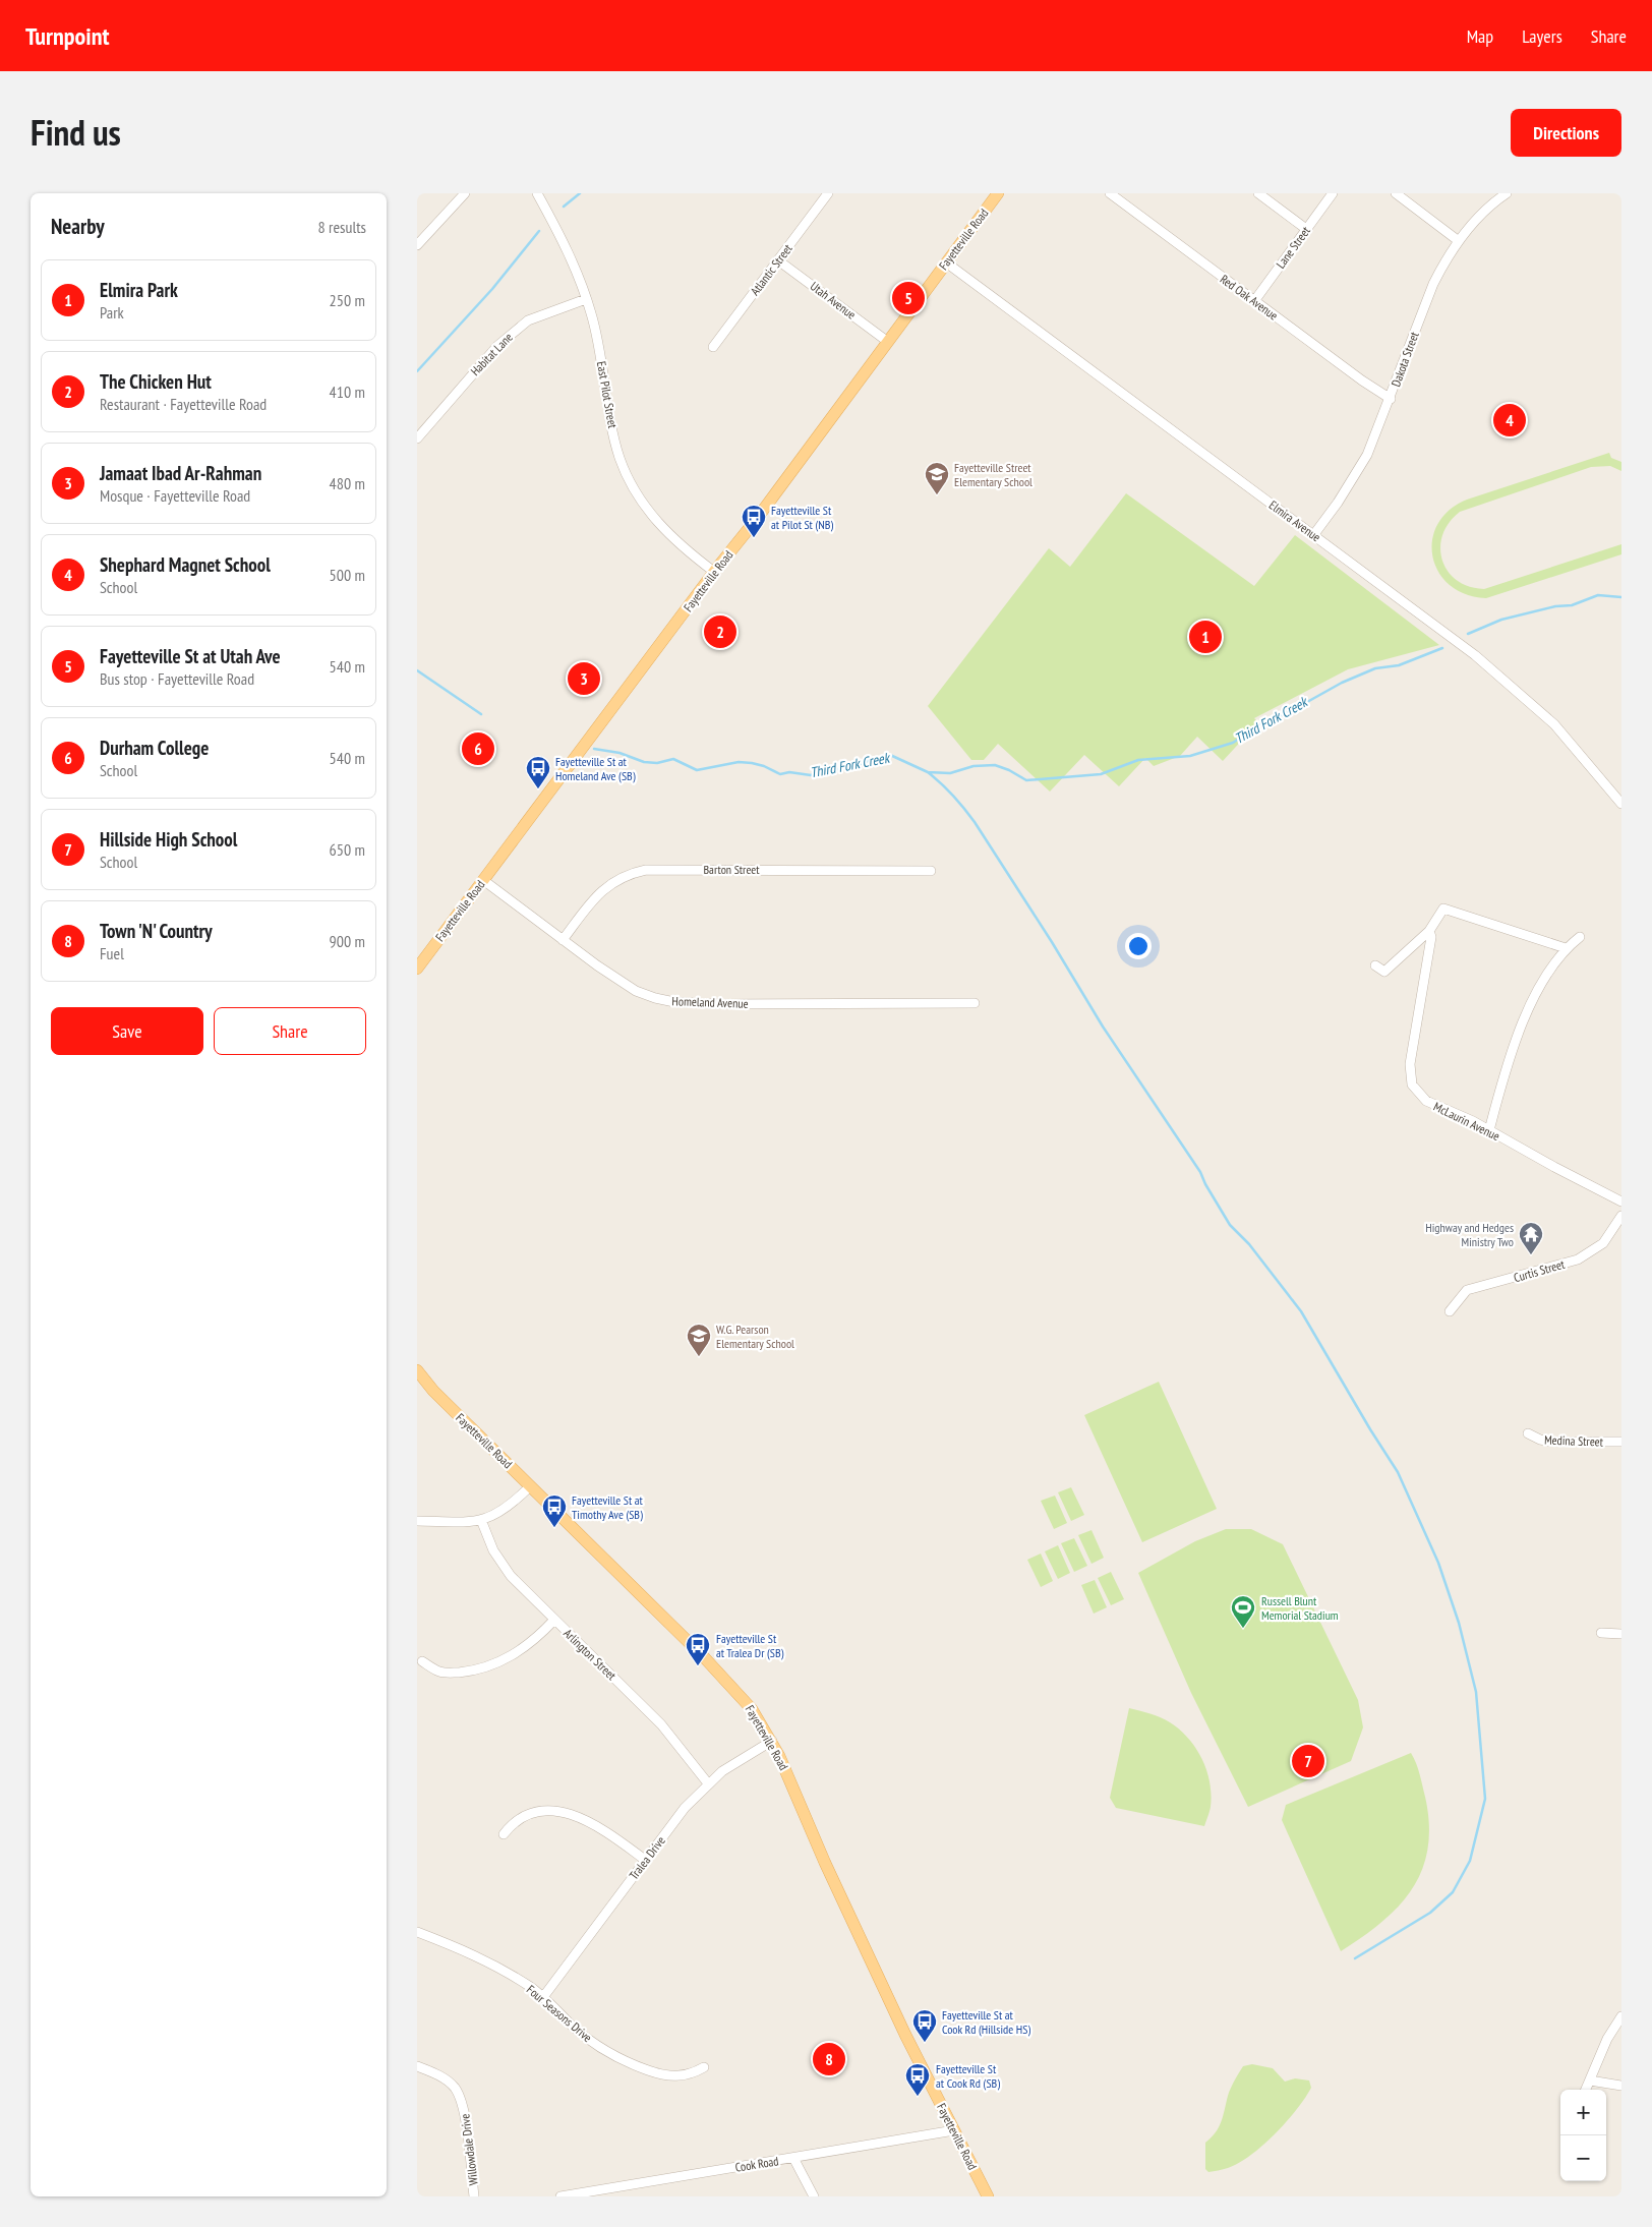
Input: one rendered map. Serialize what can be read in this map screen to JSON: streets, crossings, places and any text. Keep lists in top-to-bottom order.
{
  "streets": {
    "main road": ["Fayetteville Road"],
    "street": [
      "Lane Street",
      "Atlantic Street",
      "Red Oak Avenue",
      "Utah Avenue",
      "Habitat Lane",
      "Dakota Street",
      "East Pilot Street",
      "Elmira Avenue",
      "Barton Street",
      "Homeland Avenue",
      "McLaurin Avenue",
      "Curtis Street",
      "Medina Street",
      "Arlington Street",
      "Tralea Drive",
      "Four Seasons Drive",
      "Willowdale Drive",
      "Cook Road"
    ]
  },
  "crossings": [
    ["Fayetteville Road", "Utah Avenue"],
    ["Fayetteville Road", "East Pilot Street"],
    ["Fayetteville Road", "Elmira Avenue"],
    ["Fayetteville Road", "Homeland Avenue"],
    ["Fayetteville Road", "Tralea Drive"],
    ["Fayetteville Road", "Cook Road"],
    ["Lane Street", "Red Oak Avenue"],
    ["Atlantic Street", "Utah Avenue"],
    ["Red Oak Avenue", "Dakota Street"],
    ["Habitat Lane", "East Pilot Street"],
    ["Dakota Street", "Elmira Avenue"],
    ["Barton Street", "Homeland Avenue"],
    ["Arlington Street", "Tralea Drive"],
    ["Tralea Drive", "Four Seasons Drive"]
  ],
  "water": ["Third Fork Creek"],
  "places": {
    "school or university": ["Fayetteville Street Elementary School", "W.G. Pearson Elementary School"],
    "bus stop": [
      "Fayetteville St at Pilot St (NB)",
      "Fayetteville St at Homeland Ave (SB)",
      "Fayetteville St at Timothy Ave (SB)",
      "Fayetteville St at Tralea Dr (SB)",
      "Fayetteville St at Cook Rd (Hillside HS)",
      "Fayetteville St at Cook Rd (SB)"
    ],
    "temple": ["Highway and Hedges Ministry Two"],
    "sports": ["Russell Blunt Memorial Stadium"]
  },
  "page": {
    "header": "Turnpoint",
    "nav": ["Map", "Layers", "Share"],
    "title": "Find us",
    "buttons": [
      "Directions",
      ["Save", "Share"]
    ],
    "heading": ["Nearby", "8 results"],
    "list": [
      {
        "mark": "1",
        "name": "Elmira Park",
        "note": "Park",
        "value": "250 m"
      },
      {
        "mark": "2",
        "name": "The Chicken Hut",
        "note": "Restaurant · Fayetteville Road",
        "value": "410 m"
      },
      {
        "mark": "3",
        "name": "Jamaat Ibad Ar-Rahman",
        "note": "Mosque · Fayetteville Road",
        "value": "480 m"
      },
      {
        "mark": "4",
        "name": "Shephard Magnet School",
        "note": "School",
        "value": "500 m"
      },
      {
        "mark": "5",
        "name": "Fayetteville St at Utah Ave",
        "note": "Bus stop · Fayetteville Road",
        "value": "540 m"
      },
      {
        "mark": "6",
        "name": "Durham College",
        "note": "School",
        "value": "540 m"
      },
      {
        "mark": "7",
        "name": "Hillside High School",
        "note": "School",
        "value": "650 m"
      },
      {
        "mark": "8",
        "name": "Town 'N' Country",
        "note": "Fuel",
        "value": "900 m"
      }
    ],
    "pins": [
      "5",
      "4",
      "2",
      "1",
      "3",
      "6",
      "7",
      "8"
    ],
    "map_buttons": ["+", "−"]
  }
}
